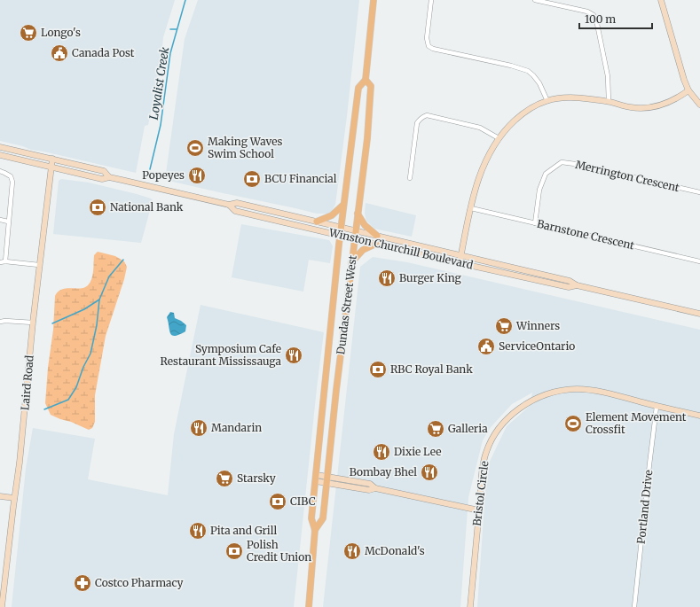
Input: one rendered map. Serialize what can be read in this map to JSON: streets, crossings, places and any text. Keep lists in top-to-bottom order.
{
  "streets": {
    "main road": ["Dundas Street West"],
    "street": [
      "Merrington Crescent",
      "Barnstone Crescent",
      "Winston Churchill Boulevard",
      "Laird Road",
      "Bristol Circle",
      "Portland Drive"
    ]
  },
  "crossings": [
    ["Merrington Crescent", "Barnstone Crescent"],
    ["Winston Churchill Boulevard", "Dundas Street West"],
    ["Winston Churchill Boulevard", "Laird Road"],
    ["Bristol Circle", "Portland Drive"]
  ],
  "water": ["Loyalist Creek"],
  "places": {
    "supermarket": [
      "Longo's",
      "Winners",
      "Galleria",
      "Starsky"
    ],
    "public building": ["Canada Post", "ServiceOntario"],
    "sports": ["Making Waves Swim School", "Element Movement Crossfit"],
    "restaurant": [
      "Popeyes",
      "Burger King",
      "Symposium Cafe Restaurant Mississauga",
      "Mandarin",
      "Dixie Lee",
      "Bombay Bhel",
      "Pita and Grill",
      "McDonald's"
    ],
    "bank": [
      "BCU Financial",
      "National Bank",
      "RBC Royal Bank",
      "CIBC",
      "Polish Credit Union"
    ],
    "pharmacy": ["Costco Pharmacy"]
  },
  "scale_bar": "100 m"
}
